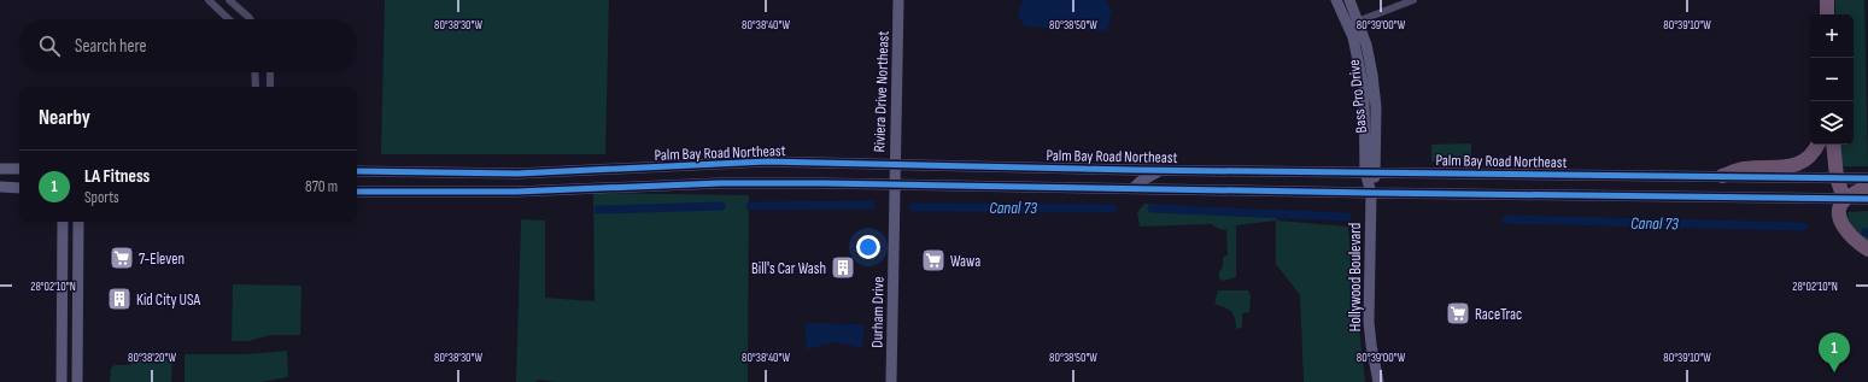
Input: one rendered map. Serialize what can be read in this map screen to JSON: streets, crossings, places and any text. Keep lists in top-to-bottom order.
{
  "streets": {
    "main road": [
      "Riviera Drive Northeast",
      "Bass Pro Drive",
      "Palm Bay Road Northeast",
      "Hollywood Boulevard",
      "Durham Drive"
    ]
  },
  "crossings": [
    ["Riviera Drive Northeast", "Palm Bay Road Northeast"],
    ["Riviera Drive Northeast", "Durham Drive"],
    ["Bass Pro Drive", "Palm Bay Road Northeast"],
    ["Bass Pro Drive", "Hollywood Boulevard"],
    ["Palm Bay Road Northeast", "Hollywood Boulevard"],
    ["Palm Bay Road Northeast", "Durham Drive"]
  ],
  "water": ["Canal 73"],
  "places": {
    "supermarket": ["7-Eleven", "Wawa", "RaceTrac"],
    "building": ["Bill's Car Wash", "Kid City USA"]
  },
  "page": {
    "map_buttons": ["+", "−"],
    "search": "Search here",
    "heading": "Nearby",
    "list": [
      {
        "mark": "1",
        "name": "LA Fitness",
        "note": "Sports",
        "value": "870 m"
      }
    ],
    "pins": "1"
  },
  "coordinates": [
    "80°38'30\"W",
    "80°38'40\"W",
    "80°38'50\"W",
    "80°39'00\"W",
    "80°39'10\"W",
    "28°02'10\"N",
    "80°38'20\"W"
  ]
}
